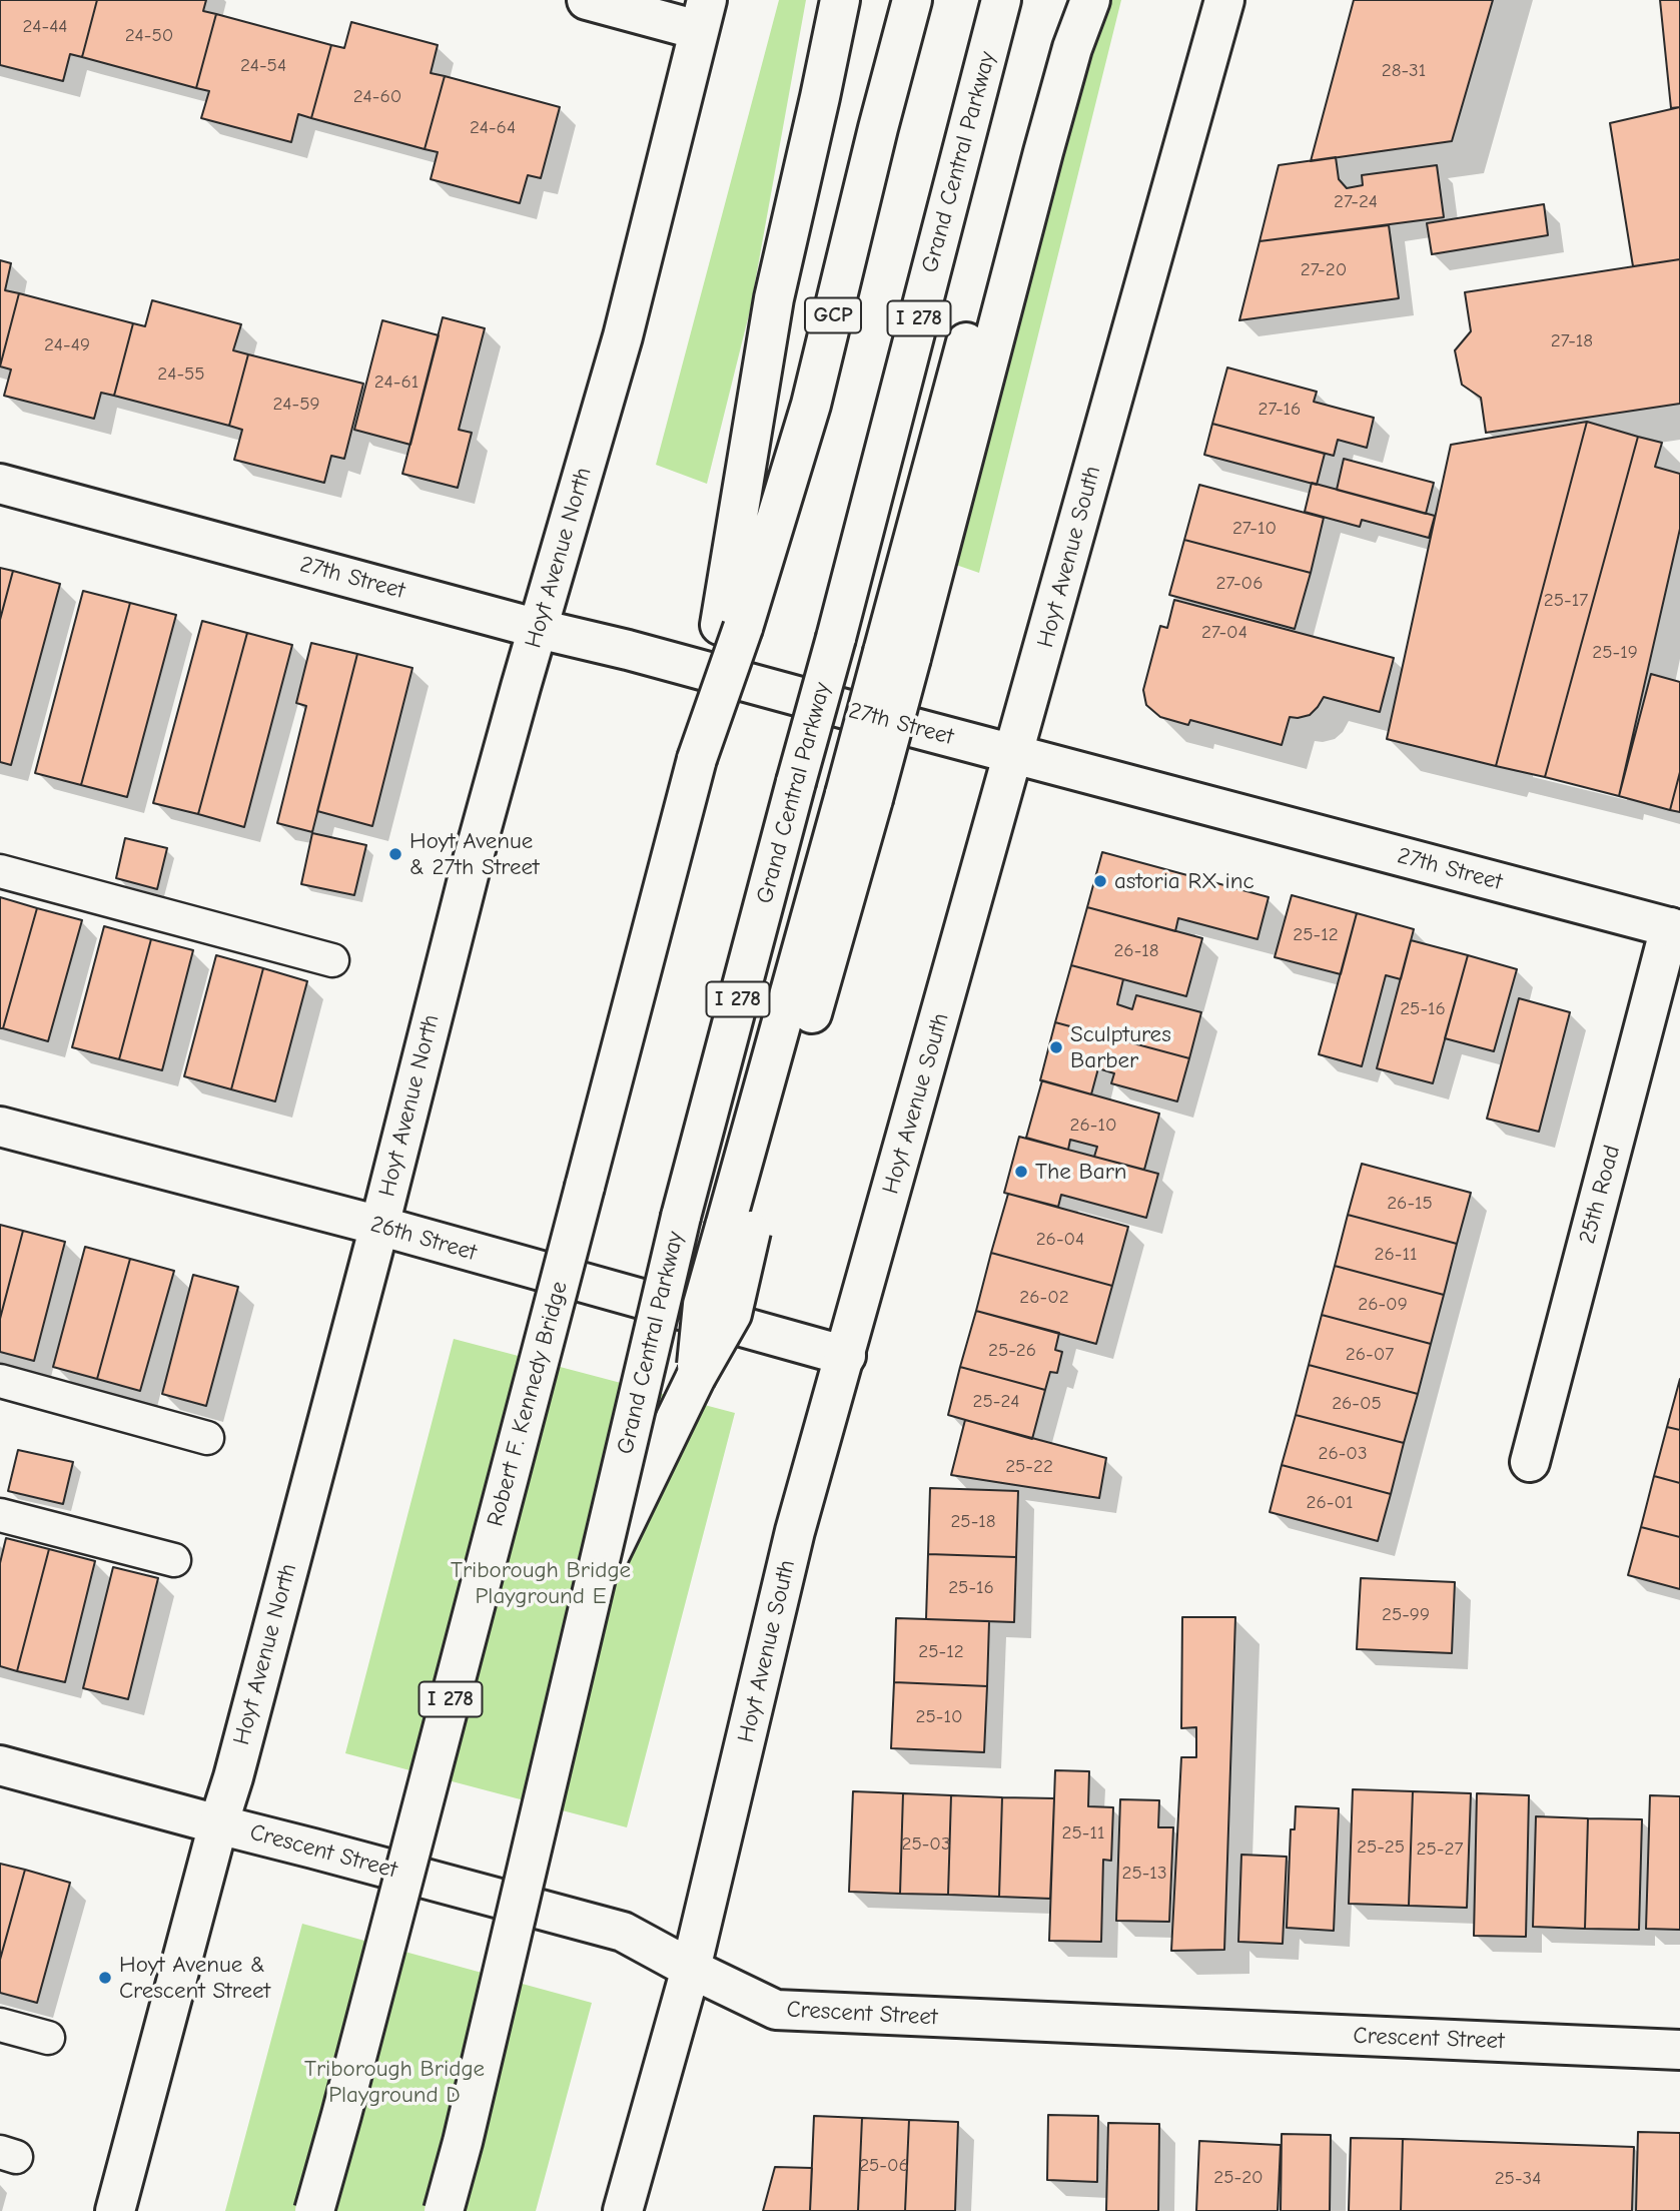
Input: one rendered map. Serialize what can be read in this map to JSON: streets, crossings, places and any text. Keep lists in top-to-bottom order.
{
  "streets": {
    "main road": [
      "Grand Central Parkway",
      "GCP",
      "I 278",
      "Hoyt Avenue South",
      "Hoyt Avenue North",
      "27th Street",
      "25th Road",
      "26th Street",
      "Robert F. Kennedy Bridge",
      "Crescent Street"
    ]
  },
  "crossings": [
    ["Grand Central Parkway", "I 278"],
    ["GCP", "Robert F. Kennedy Bridge"],
    ["Hoyt Avenue South", "27th Street"],
    ["Hoyt Avenue South", "26th Street"],
    ["Hoyt Avenue South", "Crescent Street"],
    ["Hoyt Avenue North", "27th Street"],
    ["Hoyt Avenue North", "26th Street"],
    ["Hoyt Avenue North", "Crescent Street"],
    ["27th Street", "25th Road"]
  ],
  "parks": ["Triborough Bridge Playground E", "Triborough Bridge Playground D"],
  "places": [
    "Hoyt Avenue & 27th Street",
    "astoria RX inc",
    "Sculptures Barber",
    "The Barn",
    "Hoyt Avenue & Crescent Street"
  ],
  "house_numbers": [
    "24-44",
    "24-50",
    "24-54",
    "28-31",
    "24-60",
    "24-64",
    "27-24",
    "27-20",
    "27-18",
    "24-49",
    "24-55",
    "24-61",
    "24-59",
    "27-16",
    "27-10",
    "27-06",
    "25-17",
    "27-04",
    "25-19",
    "25-12",
    "26-18",
    "25-16",
    "26-10",
    "26-15",
    "26-04",
    "26-11",
    "26-02",
    "26-09",
    "25-26",
    "26-07",
    "25-24",
    "26-05",
    "26-03",
    "25-22",
    "26-01",
    "25-18",
    "25-16",
    "25-99",
    "25-12",
    "25-10",
    "25-11",
    "25-03",
    "25-25",
    "25-27",
    "25-13",
    "25-06",
    "25-20",
    "25-34"
  ]
}
